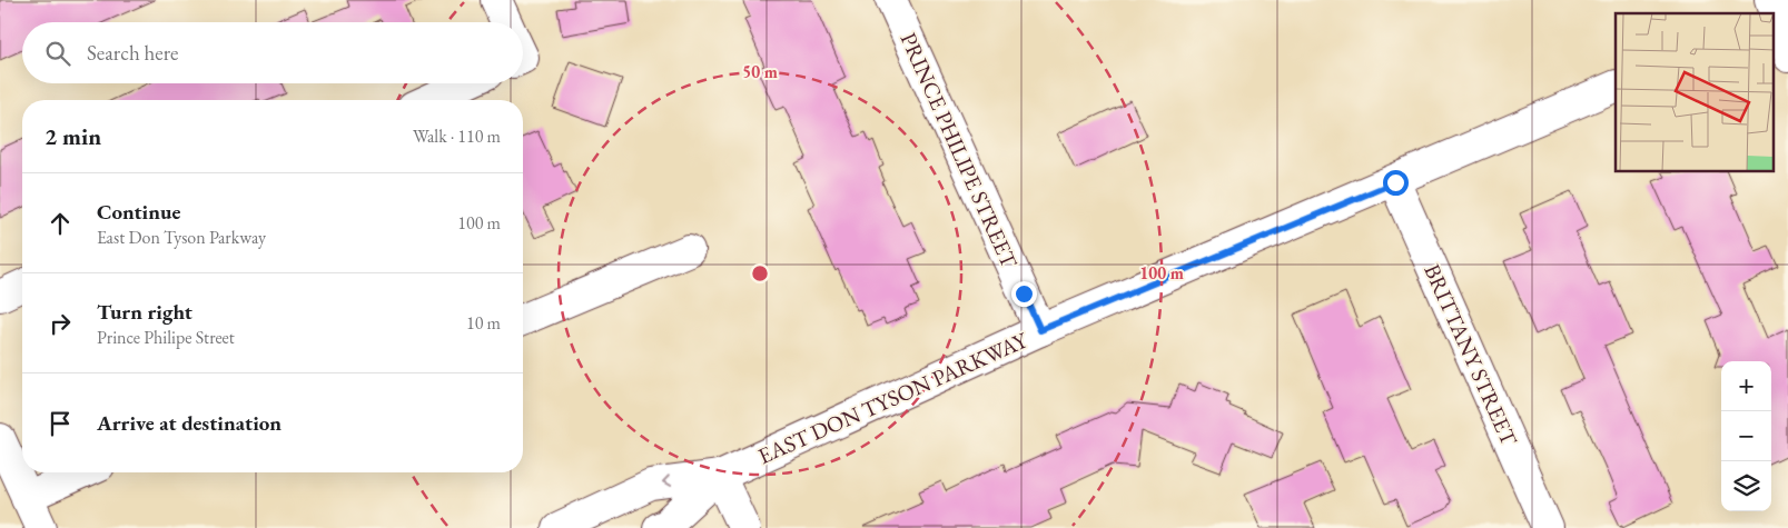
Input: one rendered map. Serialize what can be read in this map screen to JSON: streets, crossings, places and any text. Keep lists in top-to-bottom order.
{
  "streets": {
    "street": ["PRINCE PHILIPE STREET", "BRITTANY STREET", "EAST DON TYSON PARKWAY"]
  },
  "crossings": [
    ["PRINCE PHILIPE STREET", "EAST DON TYSON PARKWAY"],
    ["BRITTANY STREET", "EAST DON TYSON PARKWAY"]
  ],
  "page": {
    "search": "Search here",
    "heading": ["2 min", "Walk · 110 m"],
    "list": [
      ["Continue", "East Don Tyson Parkway", "100 m"],
      ["Turn right", "Prince Philipe Street", "10 m"],
      "Arrive at destination"
    ],
    "map_buttons": ["+", "−"]
  },
  "rings": ["50 m", "100 m"]
}
